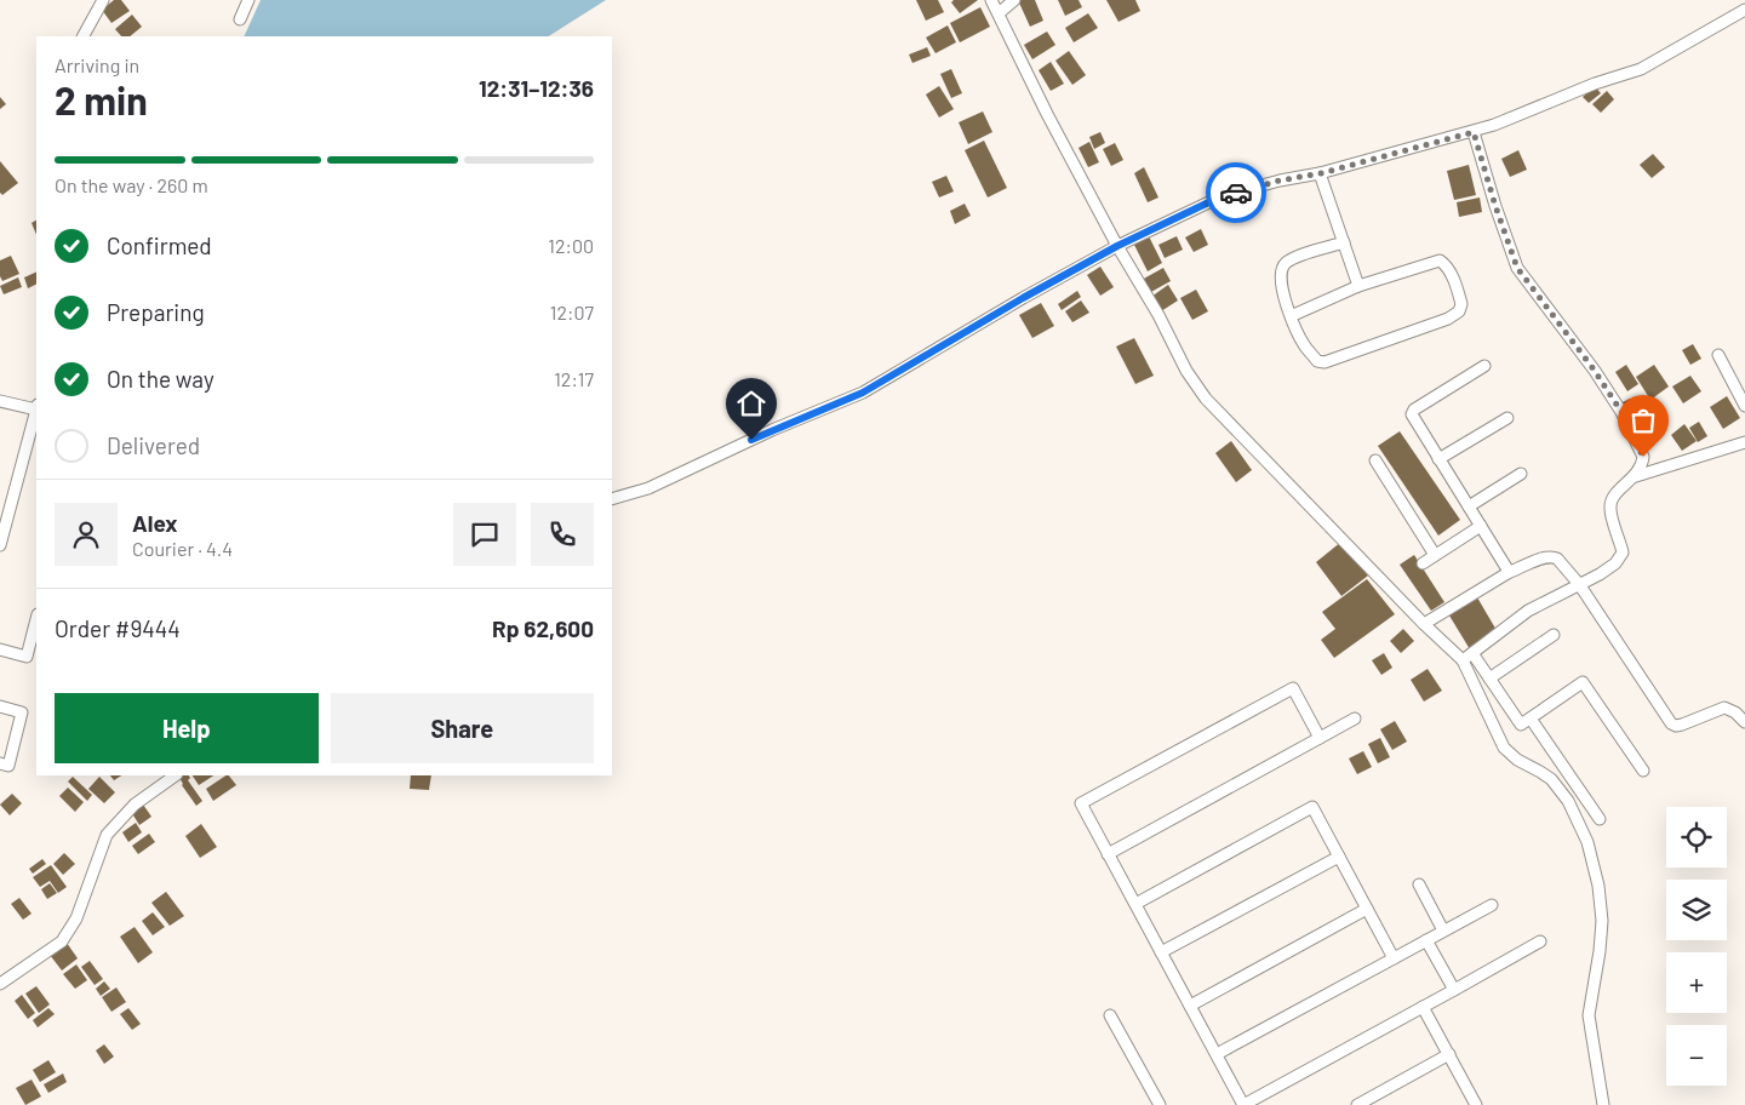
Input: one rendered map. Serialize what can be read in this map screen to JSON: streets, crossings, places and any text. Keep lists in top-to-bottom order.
{
  "page": {
    "heading": ["2 min", "Arriving in", "12:31–12:36"],
    "panel": [
      "Alex",
      "Courier · 4.4",
      "Order #9444",
      "Rp 62,600"
    ],
    "bar": "On the way · 260 m",
    "list": [
      ["Confirmed", "12:00"],
      ["Preparing", "12:07"],
      ["On the way", "12:17"],
      "Delivered"
    ],
    "buttons": ["Help", "Share"],
    "map_buttons": ["+", "−"]
  }
}
